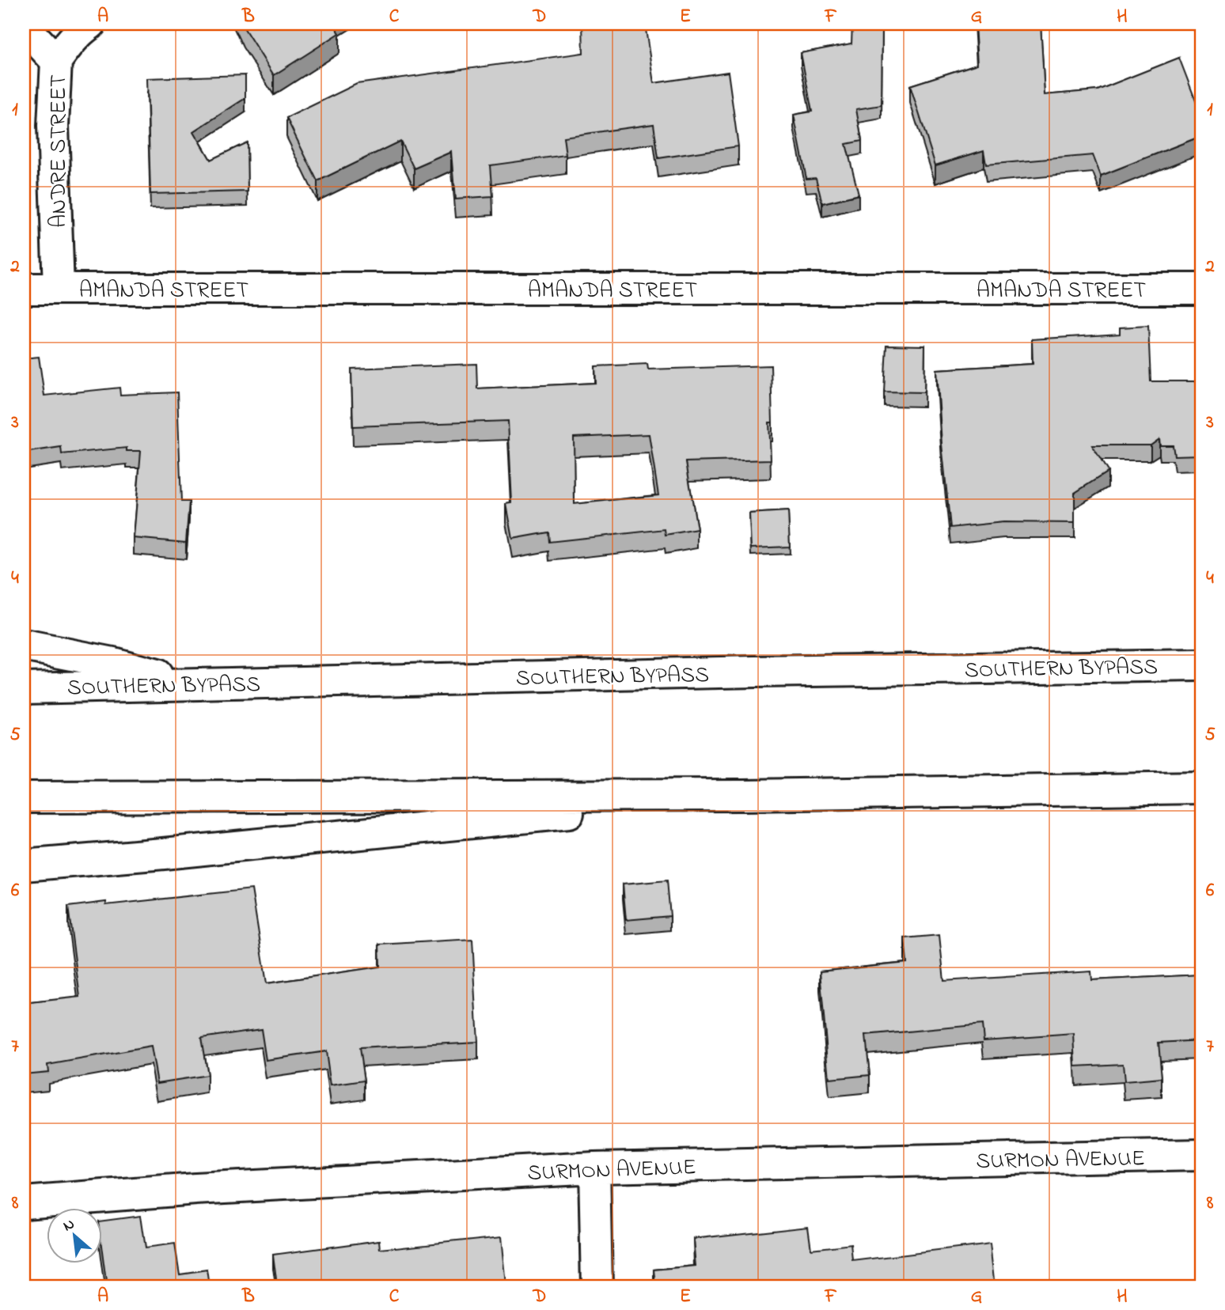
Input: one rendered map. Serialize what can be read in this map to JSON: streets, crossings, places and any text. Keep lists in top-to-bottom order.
{
  "streets": {
    "main road": [
      "ANDRE STREET",
      "AMANDA STREET",
      "SOUTHERN BYPASS",
      "SURMON AVENUE"
    ]
  },
  "crossings": [
    ["ANDRE STREET", "AMANDA STREET"]
  ],
  "north": "top left",
  "grid": {
    "columns": [
      "A",
      "B",
      "C",
      "D",
      "E",
      "F",
      "G",
      "H"
    ],
    "rows": [
      "1",
      "2",
      "3",
      "4",
      "5",
      "6",
      "7",
      "8"
    ]
  }
}
